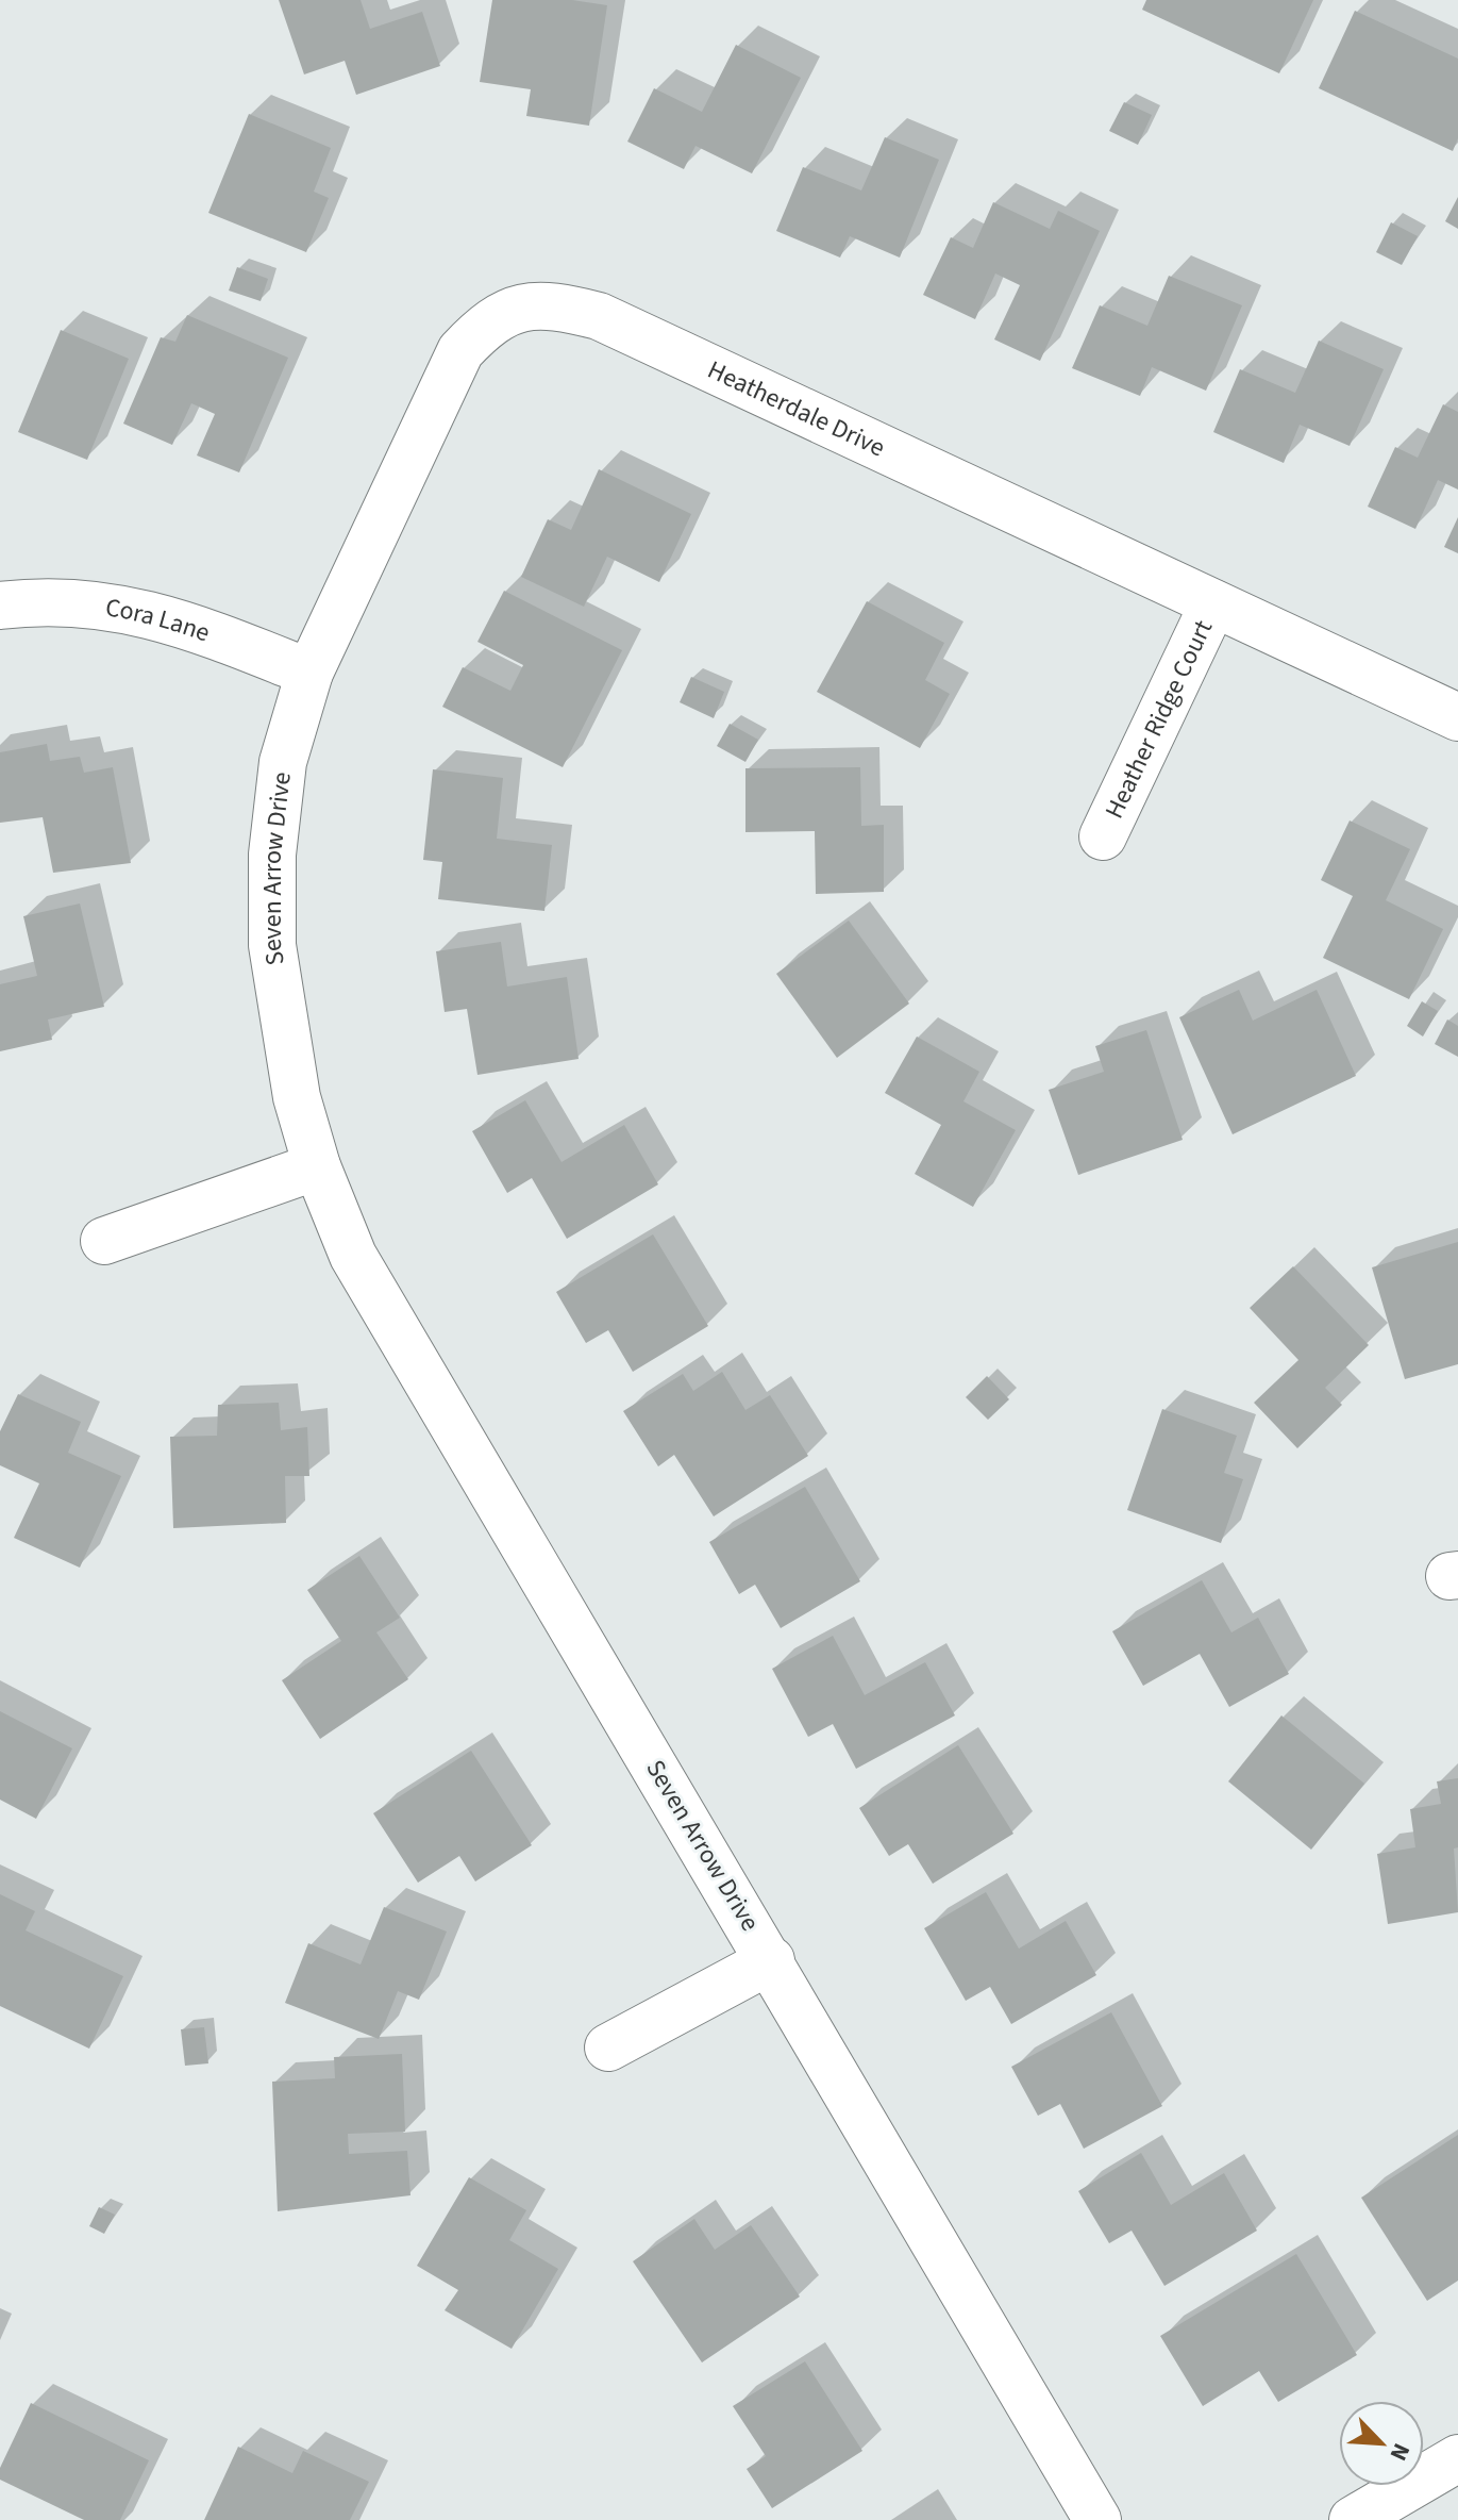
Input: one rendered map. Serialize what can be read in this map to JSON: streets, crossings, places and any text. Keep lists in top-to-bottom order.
{
  "streets": {
    "street": [
      "Heatherdale Drive",
      "Cora Lane",
      "Heather Ridge Court",
      "Seven Arrow Drive"
    ]
  },
  "crossings": [
    ["Heatherdale Drive", "Cora Lane"],
    ["Heatherdale Drive", "Heather Ridge Court"],
    ["Heatherdale Drive", "Seven Arrow Drive"],
    ["Cora Lane", "Seven Arrow Drive"]
  ],
  "north": "bottom right"
}
